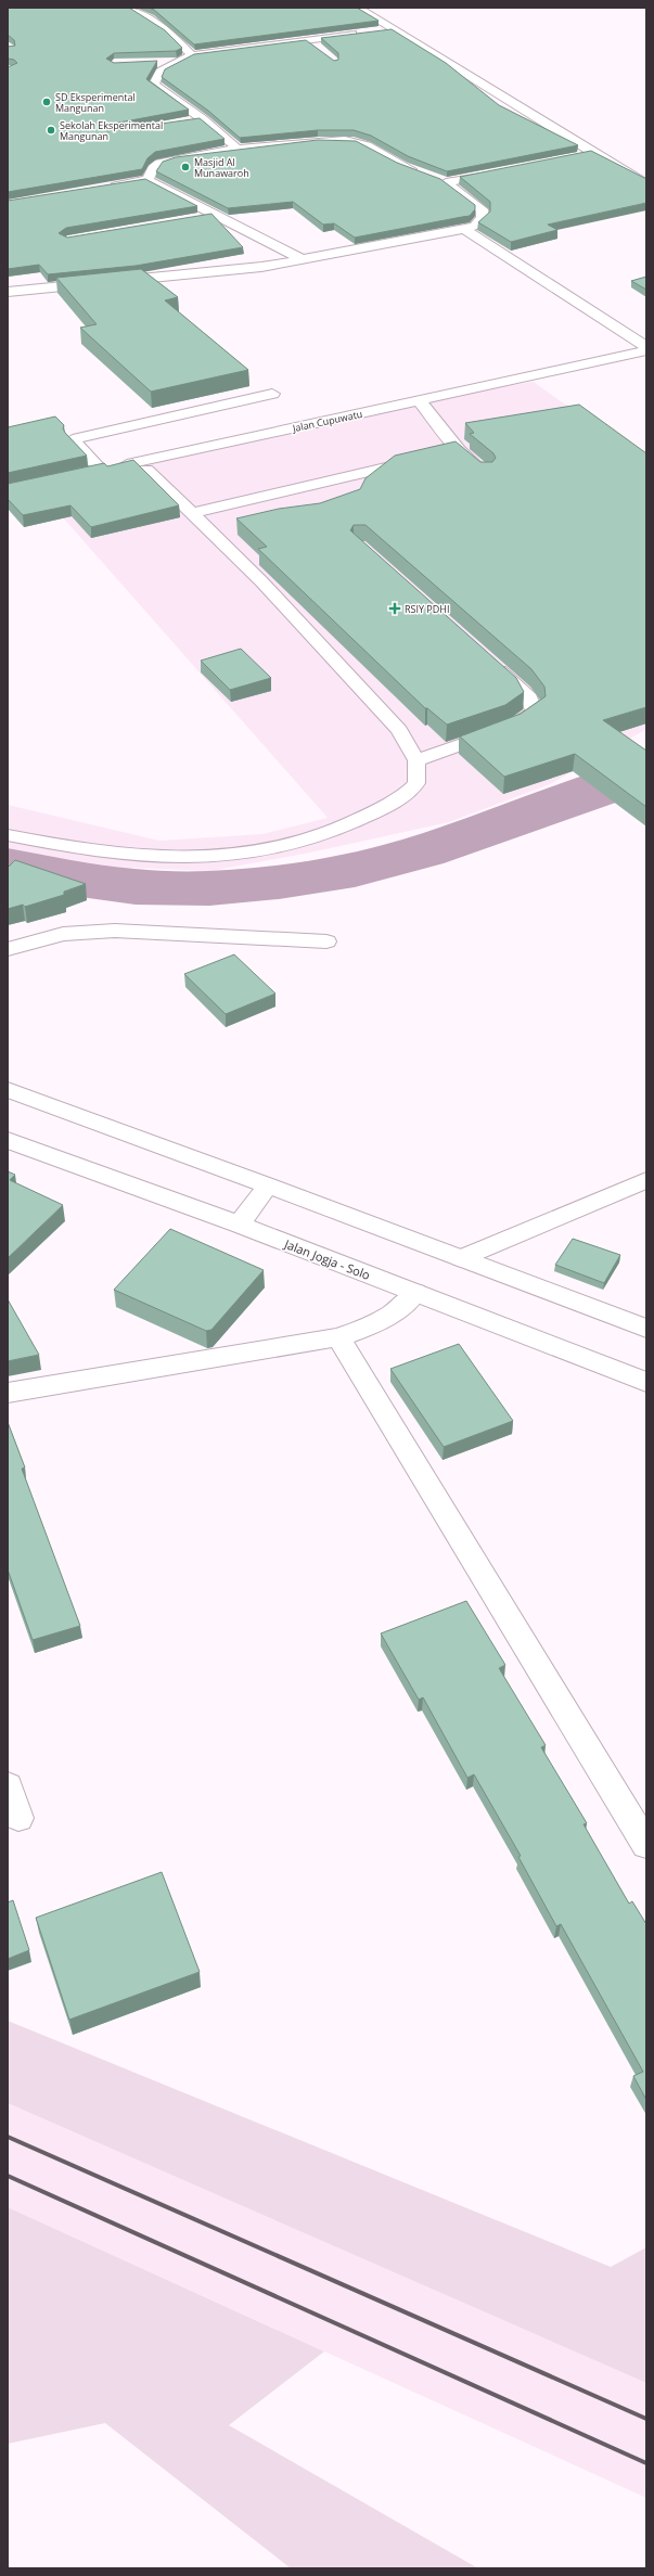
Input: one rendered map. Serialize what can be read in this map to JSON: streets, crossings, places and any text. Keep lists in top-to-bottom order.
{
  "streets": {
    "main road": ["Jalan Cupuwatu", "Jalan Jogja - Solo"]
  },
  "places": {
    "other": ["SD Eksperimental Mangunan", "Sekolah Eksperimental Mangunan", "Masjid Al Munawaroh"],
    "health": ["RSIY PDHI"]
  }
}
